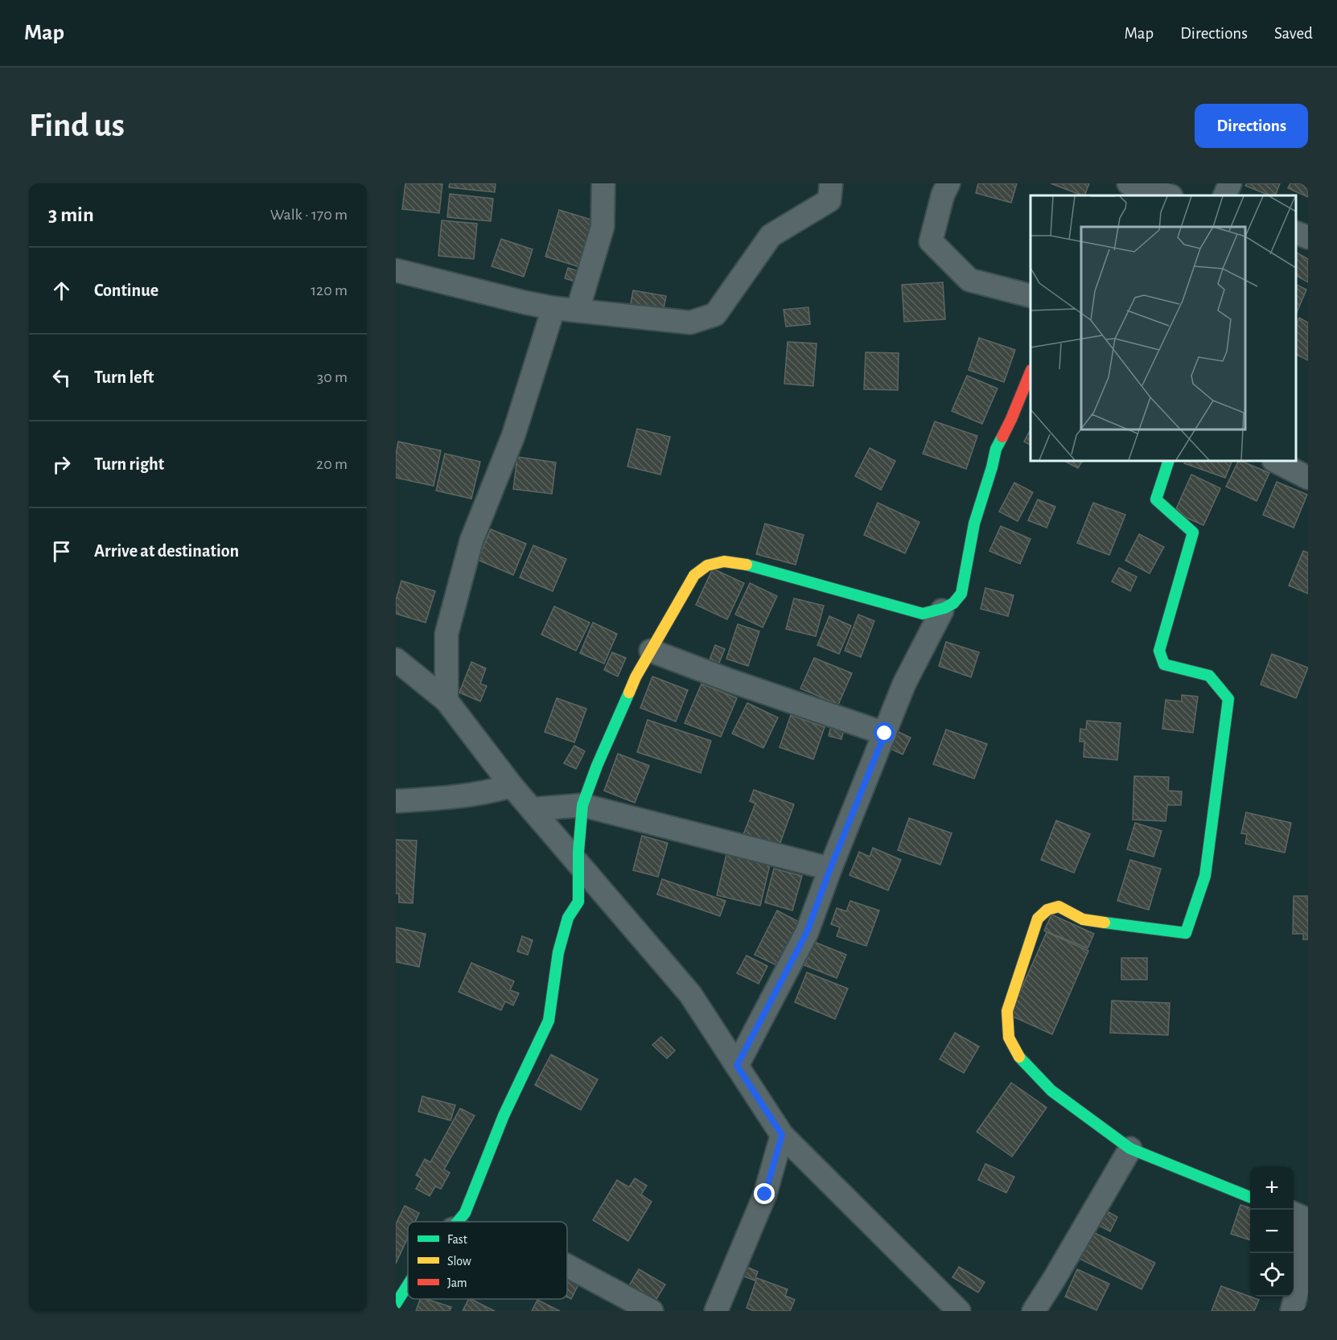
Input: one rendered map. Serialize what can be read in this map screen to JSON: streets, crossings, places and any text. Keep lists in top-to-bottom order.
{
  "legend": ["Fast", "Slow", "Jam"],
  "page": {
    "header": "Map",
    "nav": ["Map", "Directions", "Saved"],
    "buttons": "Directions",
    "title": "Find us",
    "heading": ["3 min", "Walk · 170 m"],
    "list": [
      ["Continue", "120 m"],
      ["Turn left", "30 m"],
      ["Turn right", "20 m"],
      "Arrive at destination"
    ],
    "map_buttons": ["+", "−"]
  }
}
